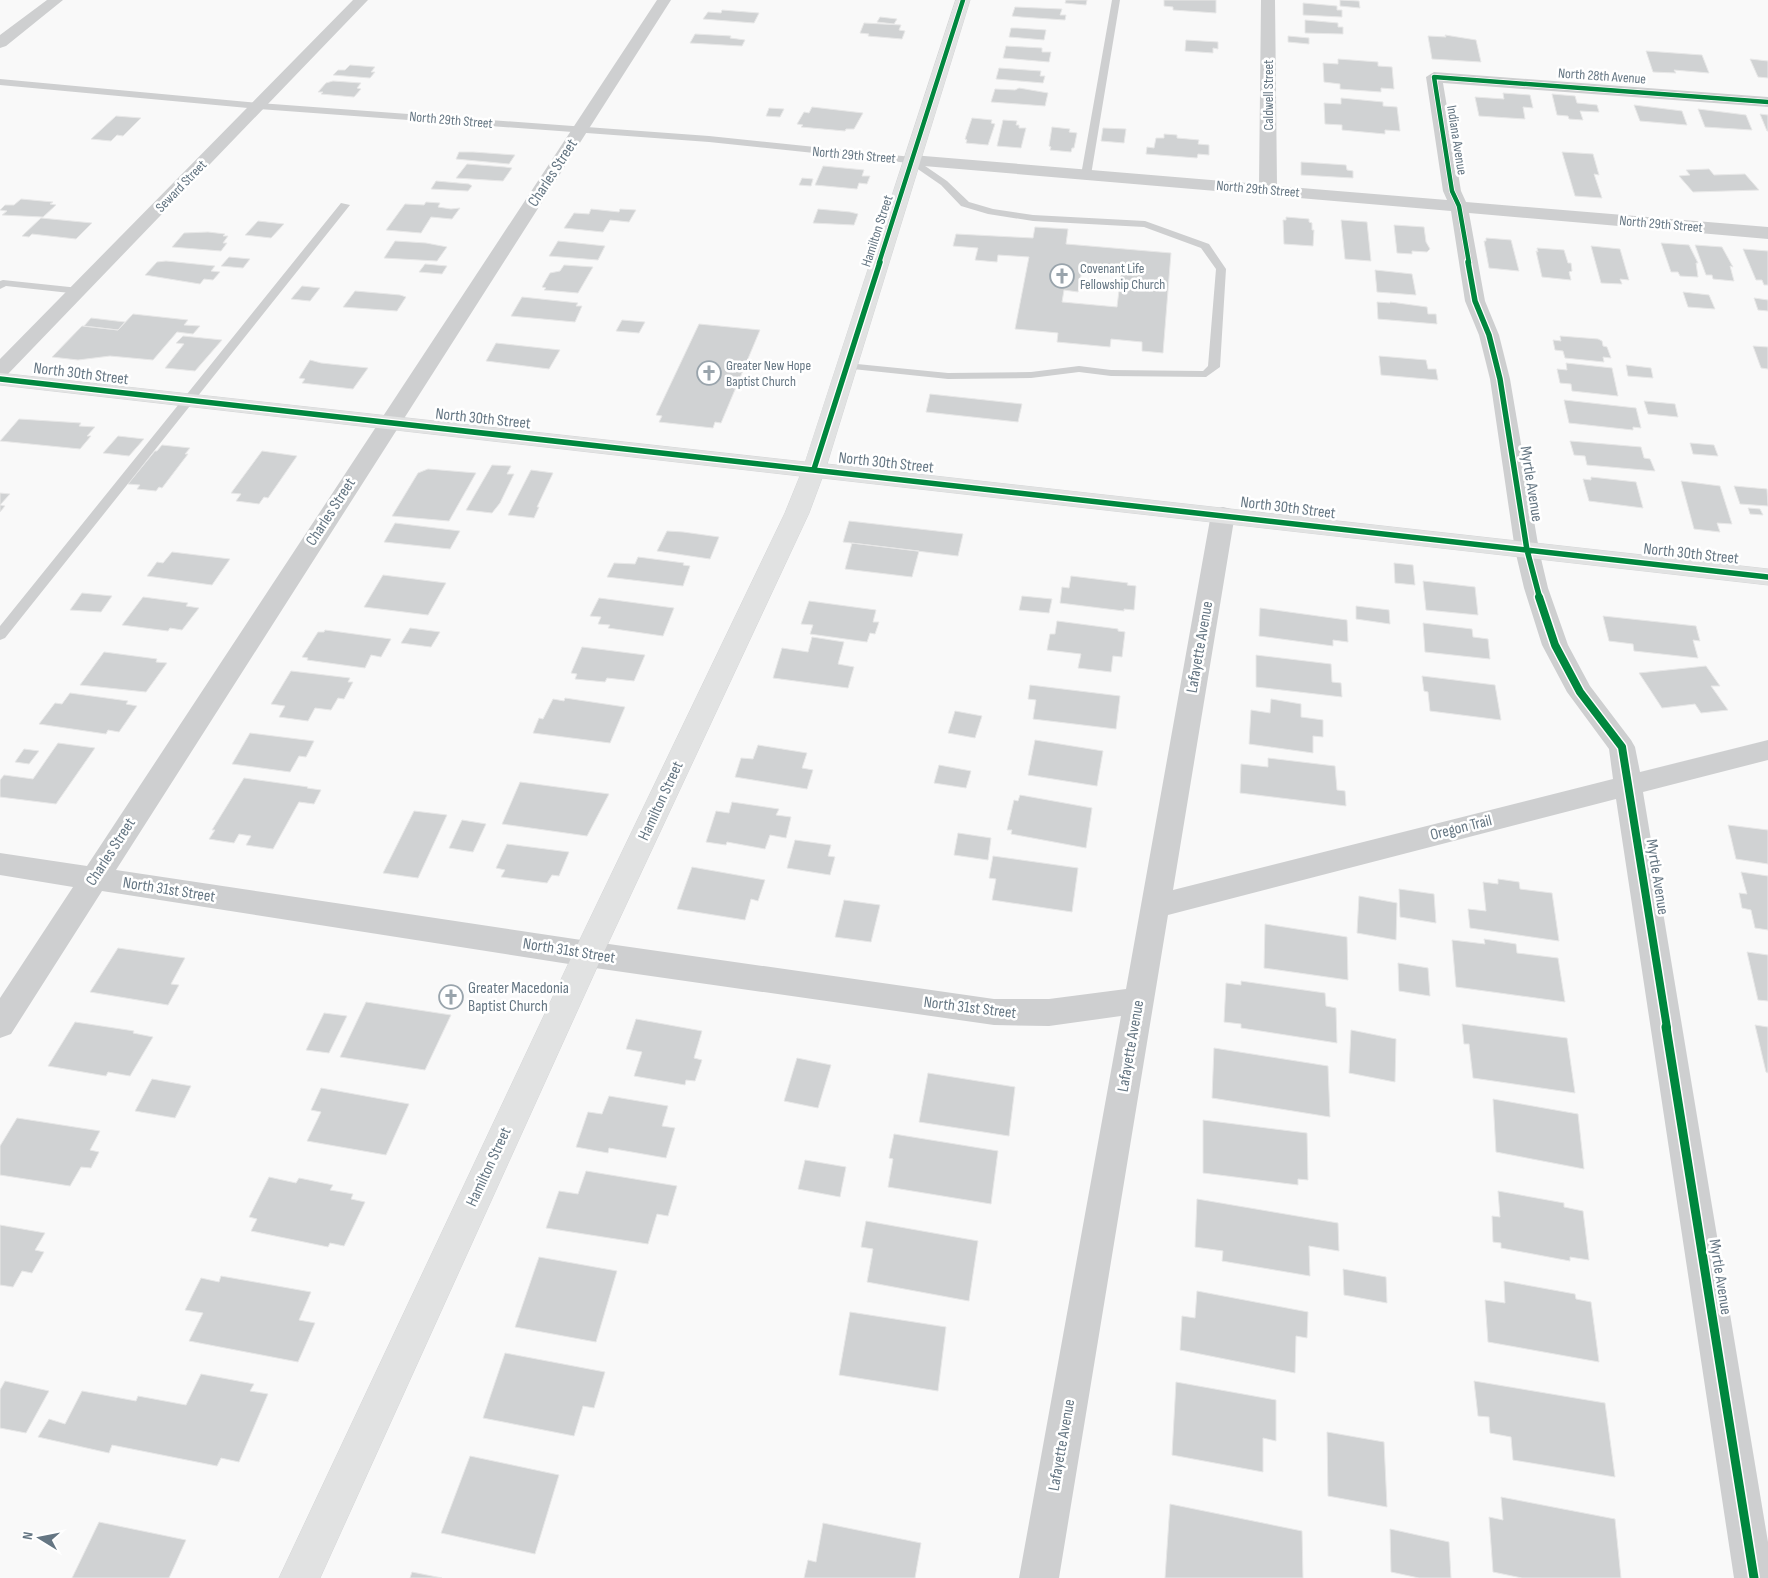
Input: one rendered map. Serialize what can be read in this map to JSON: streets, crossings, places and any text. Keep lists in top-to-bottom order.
{
  "streets": {
    "main road": ["Hamilton Street", "North 30th Street"],
    "street": [
      "North 28th Avenue",
      "Caldwell Street",
      "North 29th Street",
      "Indiana Avenue",
      "Charles Street",
      "Seward Street",
      "Myrtle Avenue",
      "Lafayette Avenue",
      "Oregon Trail",
      "North 31st Street"
    ]
  },
  "crossings": [
    ["North 28th Avenue", "Indiana Avenue"],
    ["Caldwell Street", "North 29th Street"],
    ["North 29th Street", "Indiana Avenue"],
    ["North 29th Street", "Charles Street"],
    ["North 29th Street", "Seward Street"],
    ["North 29th Street", "Hamilton Street"],
    ["North 29th Street", "Myrtle Avenue"],
    ["Indiana Avenue", "Myrtle Avenue"],
    ["Charles Street", "North 30th Street"],
    ["Charles Street", "North 31st Street"],
    ["Hamilton Street", "North 30th Street"],
    ["Hamilton Street", "North 31st Street"],
    ["North 30th Street", "Myrtle Avenue"],
    ["North 30th Street", "Lafayette Avenue"],
    ["Myrtle Avenue", "Oregon Trail"],
    ["Lafayette Avenue", "Oregon Trail"],
    ["Lafayette Avenue", "North 31st Street"]
  ],
  "places": {
    "church": ["Covenant Life Fellowship Church", "Greater New Hope Baptist Church", "Greater Macedonia Baptist Church"]
  },
  "north": "left"
}
